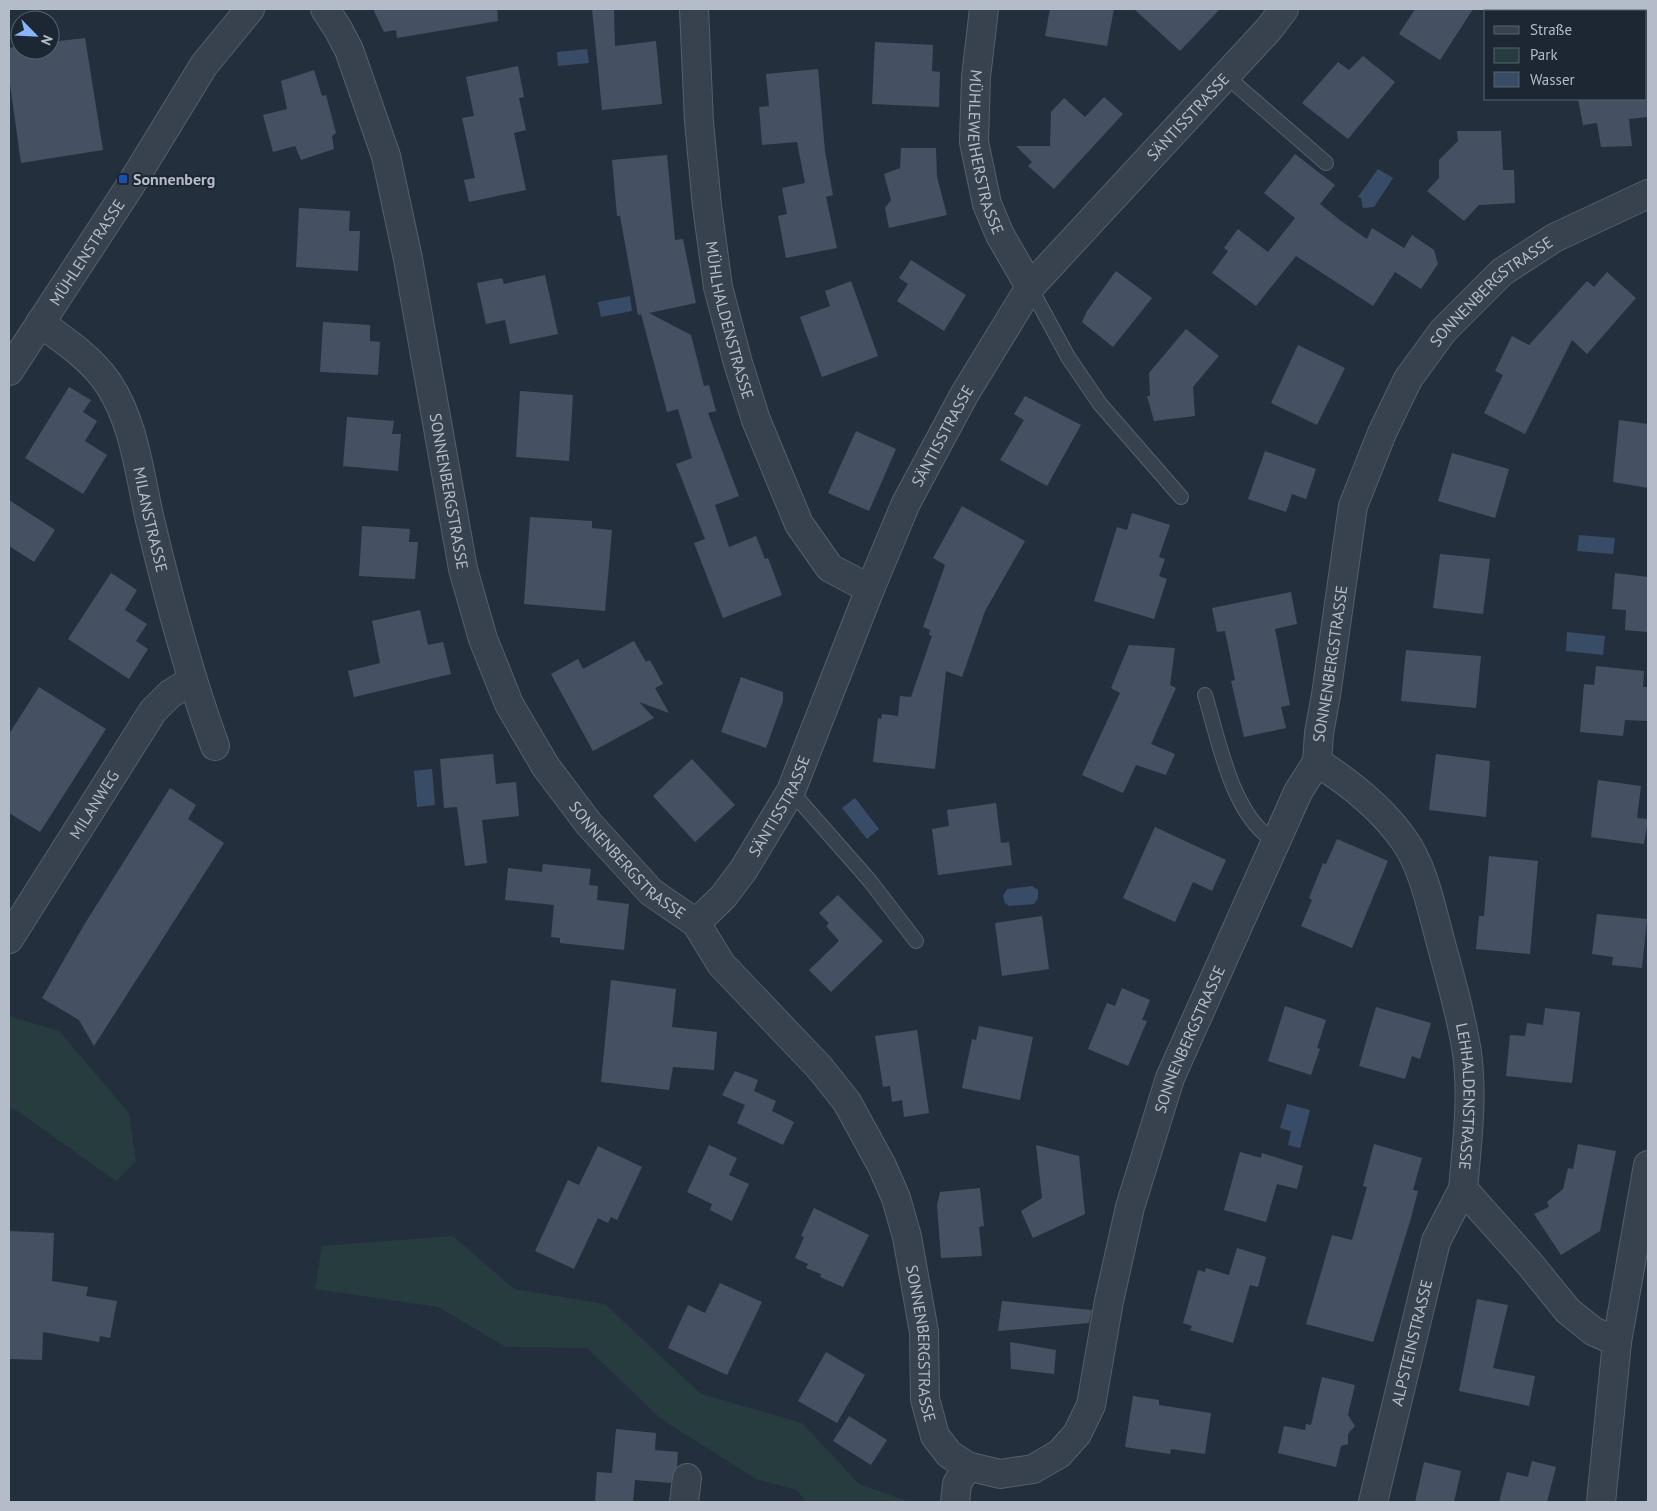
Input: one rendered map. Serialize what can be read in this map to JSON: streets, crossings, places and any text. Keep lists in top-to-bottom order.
{
  "streets": {
    "street": [
      "SÄNTISSTRASSE",
      "MÜHLEWEIHERSTRASSE",
      "MÜHLENSTRASSE",
      "SONNENBERGSTRASSE",
      "MÜHLHALDENSTRASSE",
      "MILANSTRASSE",
      "MILANWEG",
      "LEHHALDENSTRASSE",
      "ALPSTEINSTRASSE"
    ]
  },
  "crossings": [
    ["SÄNTISSTRASSE", "MÜHLEWEIHERSTRASSE"],
    ["SÄNTISSTRASSE", "SONNENBERGSTRASSE"],
    ["SÄNTISSTRASSE", "MÜHLHALDENSTRASSE"],
    ["MÜHLENSTRASSE", "MILANSTRASSE"],
    ["SONNENBERGSTRASSE", "LEHHALDENSTRASSE"],
    ["MILANSTRASSE", "MILANWEG"],
    ["LEHHALDENSTRASSE", "ALPSTEINSTRASSE"]
  ],
  "places": {
    "transit": ["Sonnenberg"]
  },
  "legend": ["Straße", "Park", "Wasser"],
  "north": "bottom right"
}
